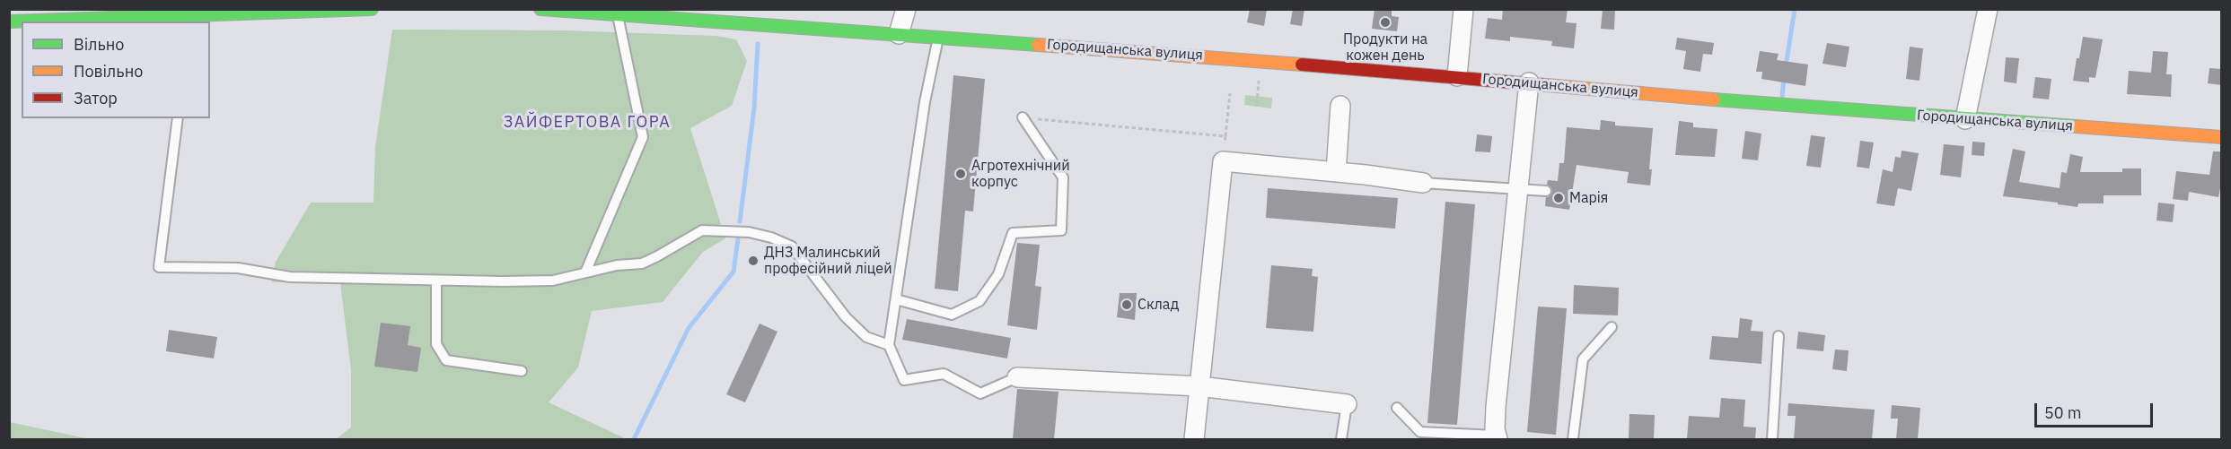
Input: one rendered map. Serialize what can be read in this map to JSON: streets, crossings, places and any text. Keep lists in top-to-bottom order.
{
  "streets": {
    "street": ["Городищанська вулиця"]
  },
  "districts": ["ЗАЙФЕРТОВА ГОРА"],
  "places": [
    "Продукти на кожен день",
    "Агротехнічний корпус",
    "Марія",
    "ДНЗ Малинський професійний ліцей",
    "Склад"
  ],
  "legend": ["Вільно", "Повільно", "Затор"],
  "scale_bar": "50 m"
}
